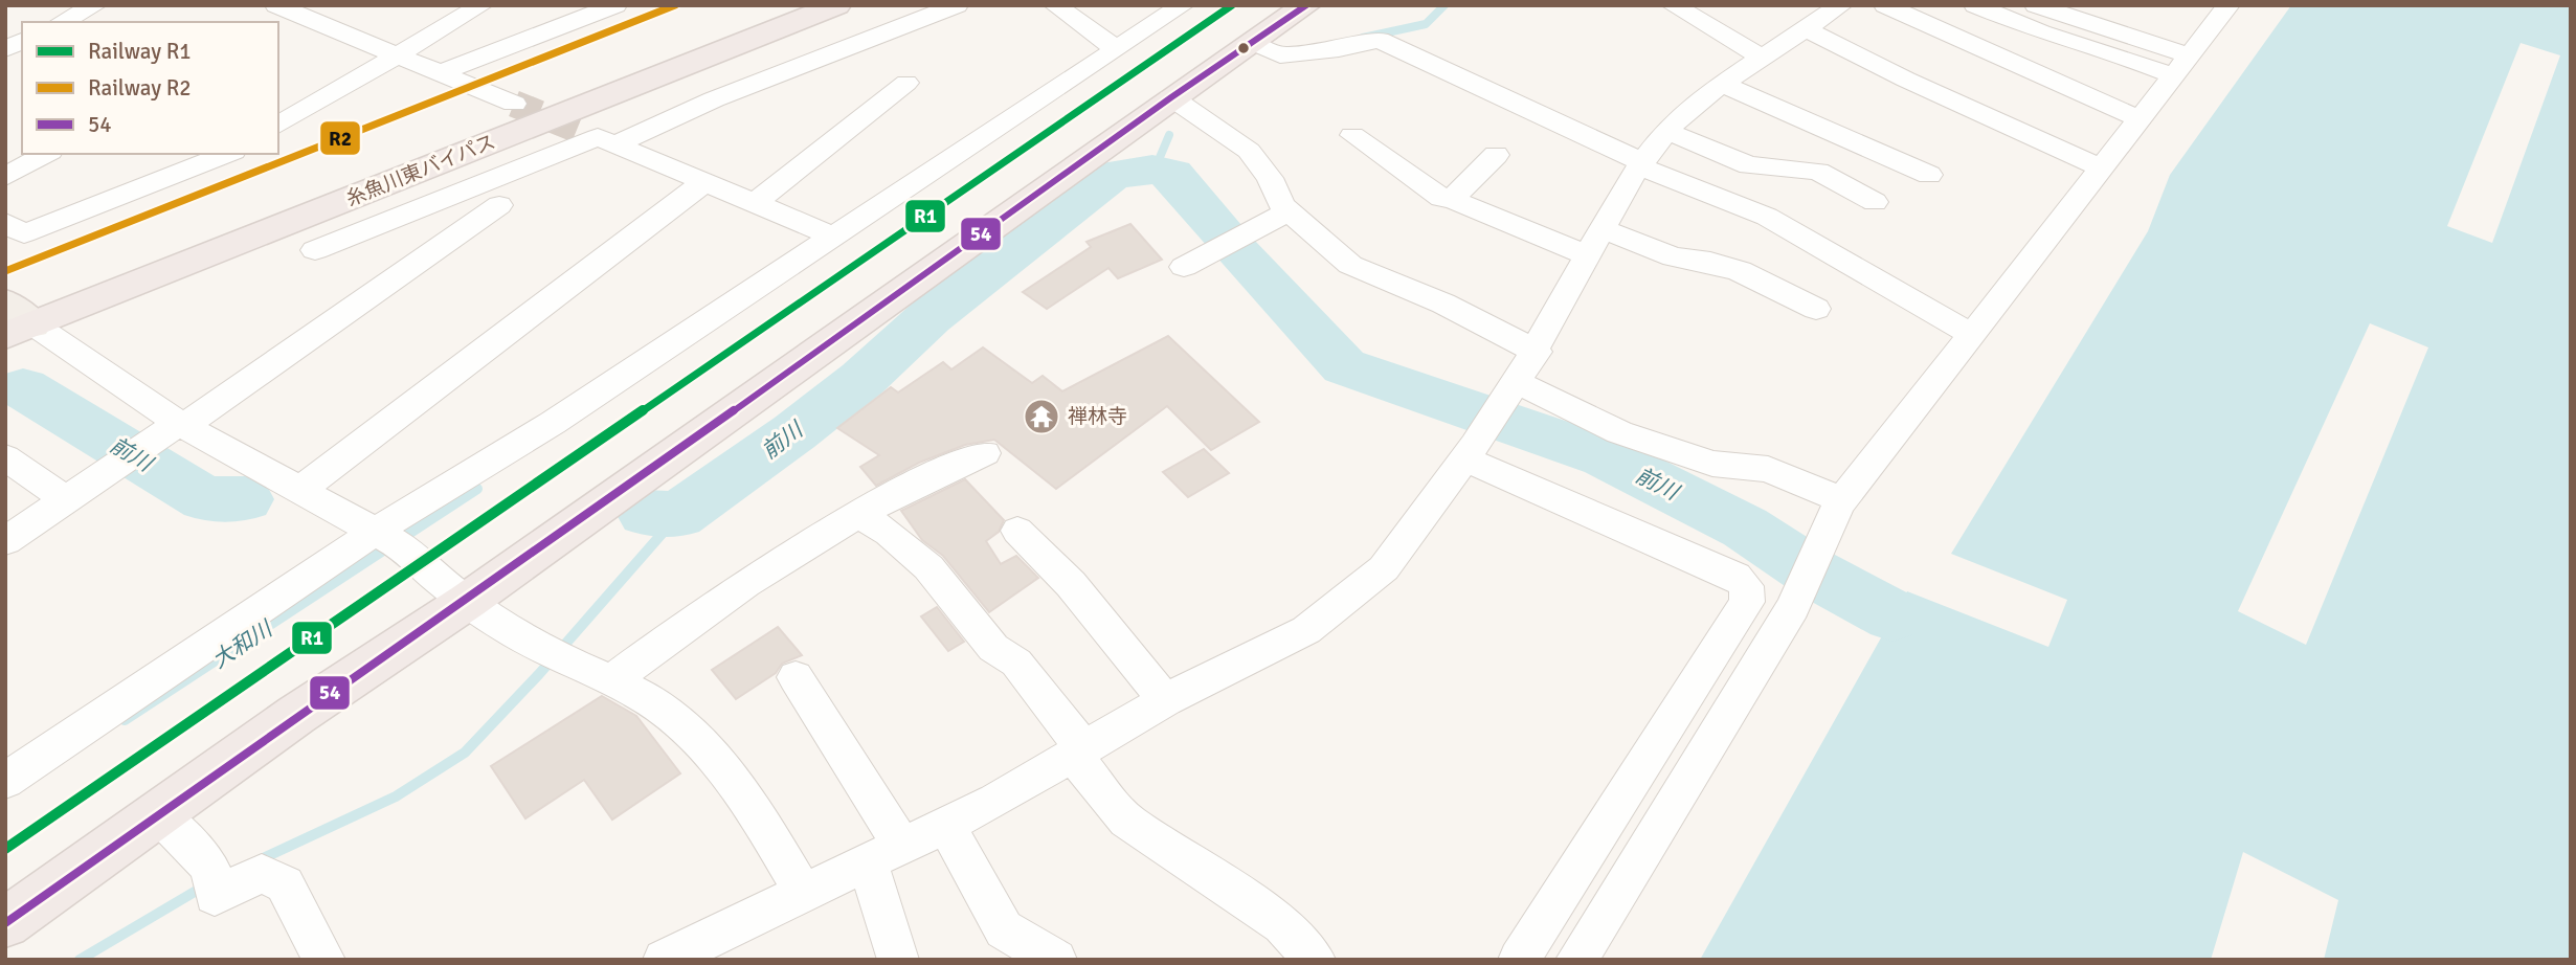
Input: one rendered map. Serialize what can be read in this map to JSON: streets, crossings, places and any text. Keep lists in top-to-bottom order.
{
  "streets": {
    "highway": ["糸魚川東バイパス"]
  },
  "water": ["前川", "大和川"],
  "places": {
    "temple": ["禅林寺"]
  },
  "lines": ["rail line R1", "rail line R2", "transit line 54"],
  "legend": ["Railway R1", "Railway R2", "54"]
}
